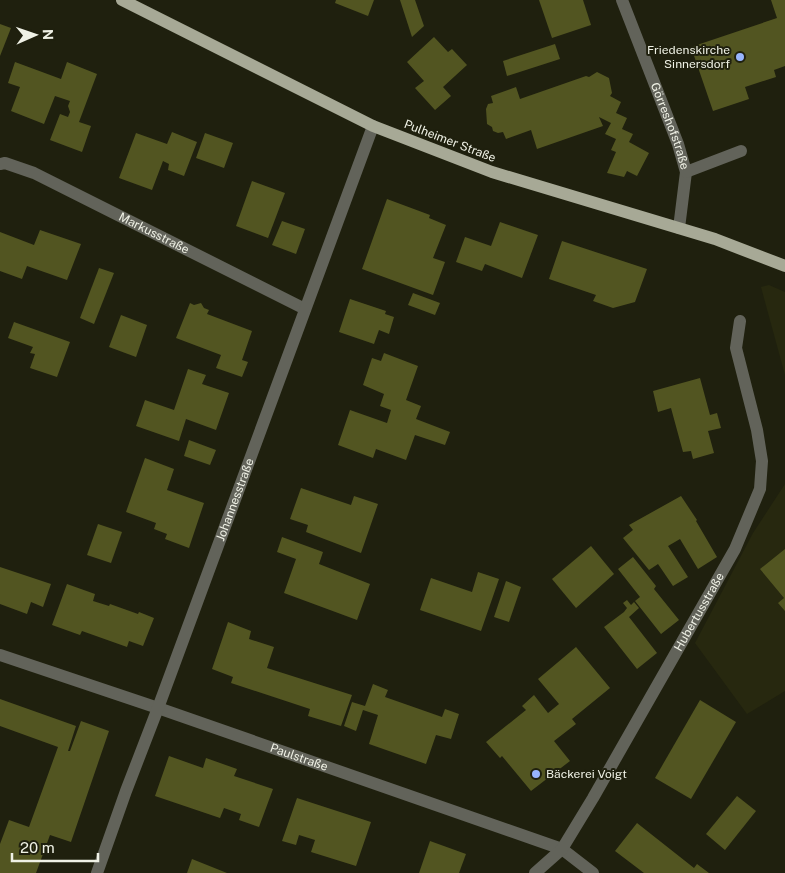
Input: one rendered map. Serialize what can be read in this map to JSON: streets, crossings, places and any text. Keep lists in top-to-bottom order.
{
  "streets": {
    "main road": ["Pulheimer Straße"],
    "street": [
      "Görreshofstraße",
      "Markusstraße",
      "Johannesstraße",
      "Hubertusstraße",
      "Paulstraße"
    ]
  },
  "crossings": [
    ["Görreshofstraße", "Pulheimer Straße"],
    ["Pulheimer Straße", "Johannesstraße"],
    ["Markusstraße", "Johannesstraße"],
    ["Johannesstraße", "Paulstraße"],
    ["Hubertusstraße", "Paulstraße"]
  ],
  "places": ["Friedenskirche Sinnersdorf", "Bäckerei Voigt"],
  "scale_bar": "20 m",
  "north": "right"
}
